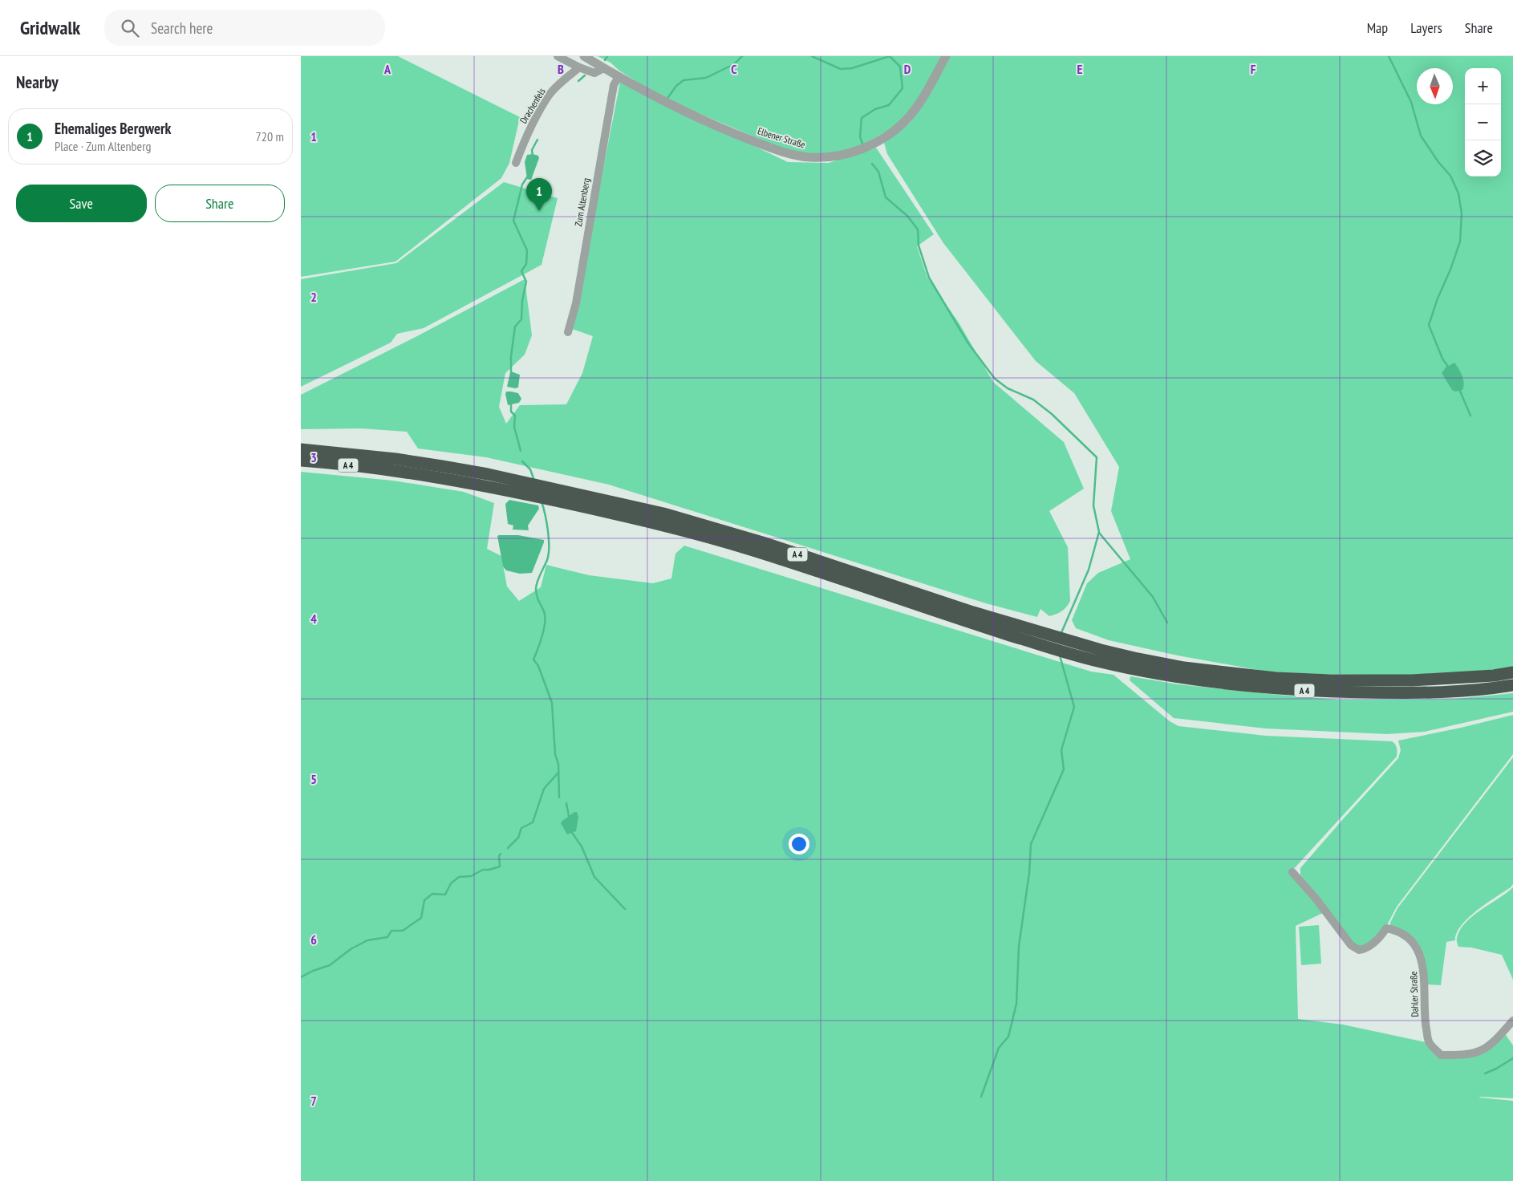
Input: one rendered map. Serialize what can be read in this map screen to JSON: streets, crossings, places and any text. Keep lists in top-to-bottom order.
{
  "streets": {
    "highway": ["A 4"],
    "street": [
      "Drachenfels",
      "Elbener Straße",
      "Zum Altenberg",
      "Dahler Straße"
    ]
  },
  "crossings": [
    ["Elbener Straße", "Zum Altenberg"]
  ],
  "north": "bottom",
  "page": {
    "header": "Gridwalk",
    "search": "Search here",
    "nav": ["Map", "Layers", "Share"],
    "heading": "Nearby",
    "map_buttons": ["+", "−"],
    "list": [
      {
        "mark": "1",
        "name": "Ehemaliges Bergwerk",
        "note": "Place · Zum Altenberg",
        "value": "720 m"
      }
    ],
    "buttons": ["Save", "Share"],
    "pins": "1"
  },
  "grid": {
    "columns": [
      "A",
      "B",
      "C",
      "D",
      "E",
      "F"
    ],
    "rows": [
      "1",
      "2",
      "3",
      "4",
      "5",
      "6",
      "7"
    ]
  }
}
